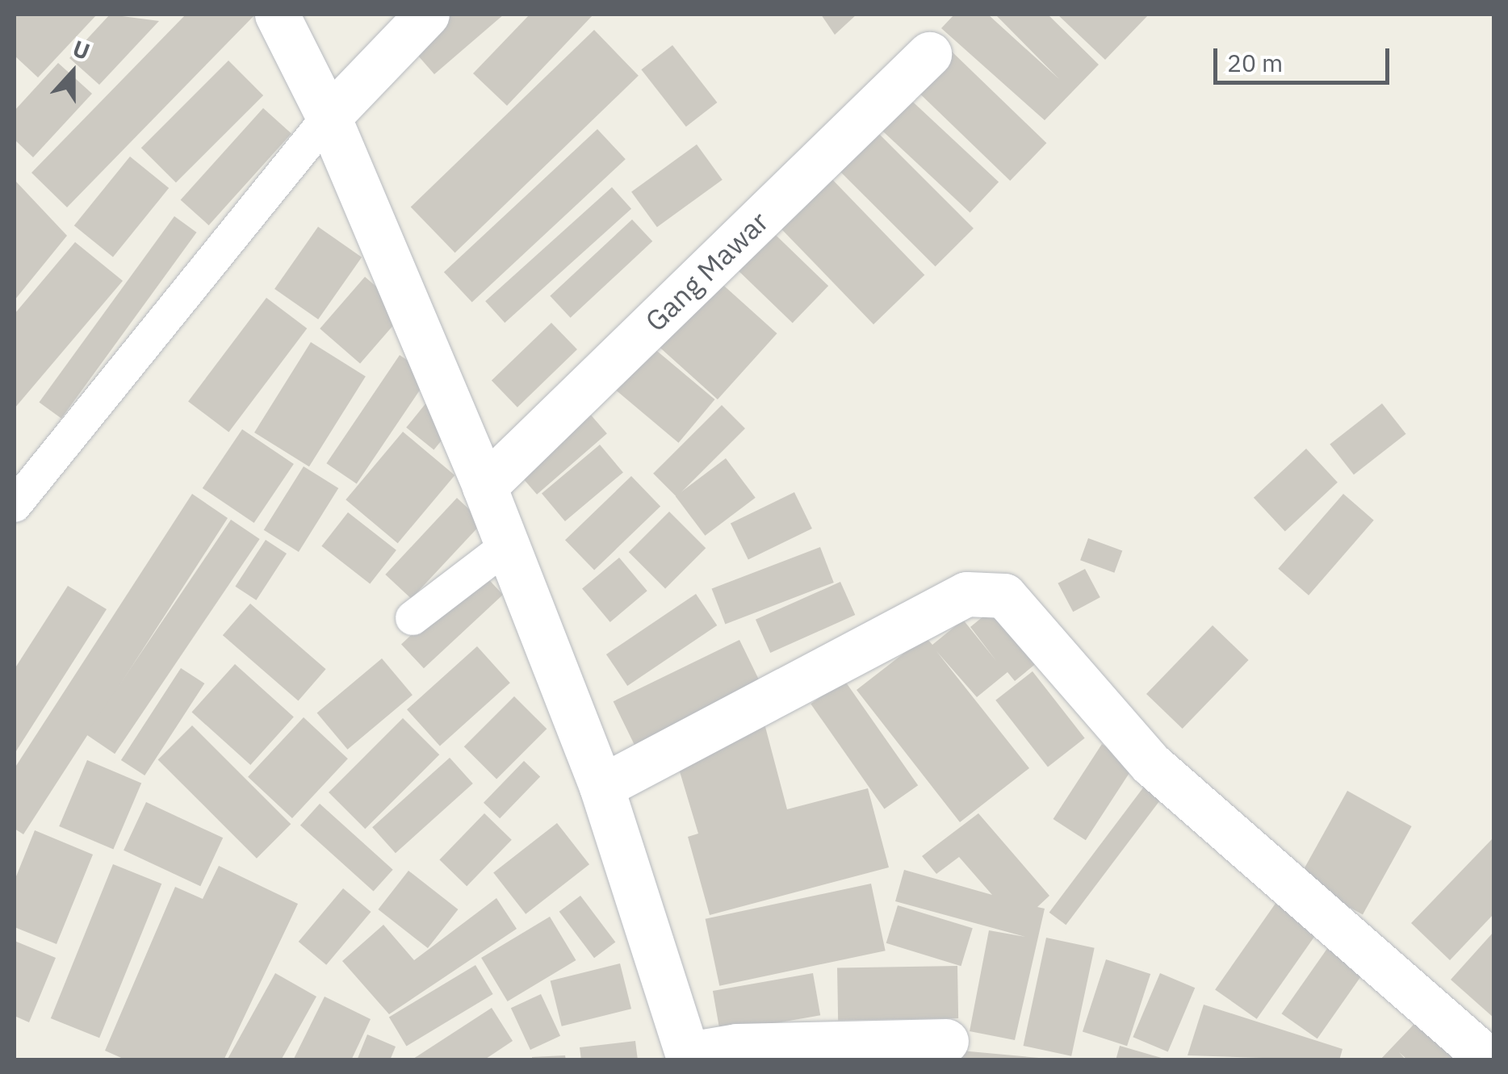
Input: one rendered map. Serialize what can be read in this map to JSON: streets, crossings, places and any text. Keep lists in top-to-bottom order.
{
  "streets": {
    "street": ["Gang Mawar"]
  },
  "scale_bar": "20 m",
  "north": "top"
}
